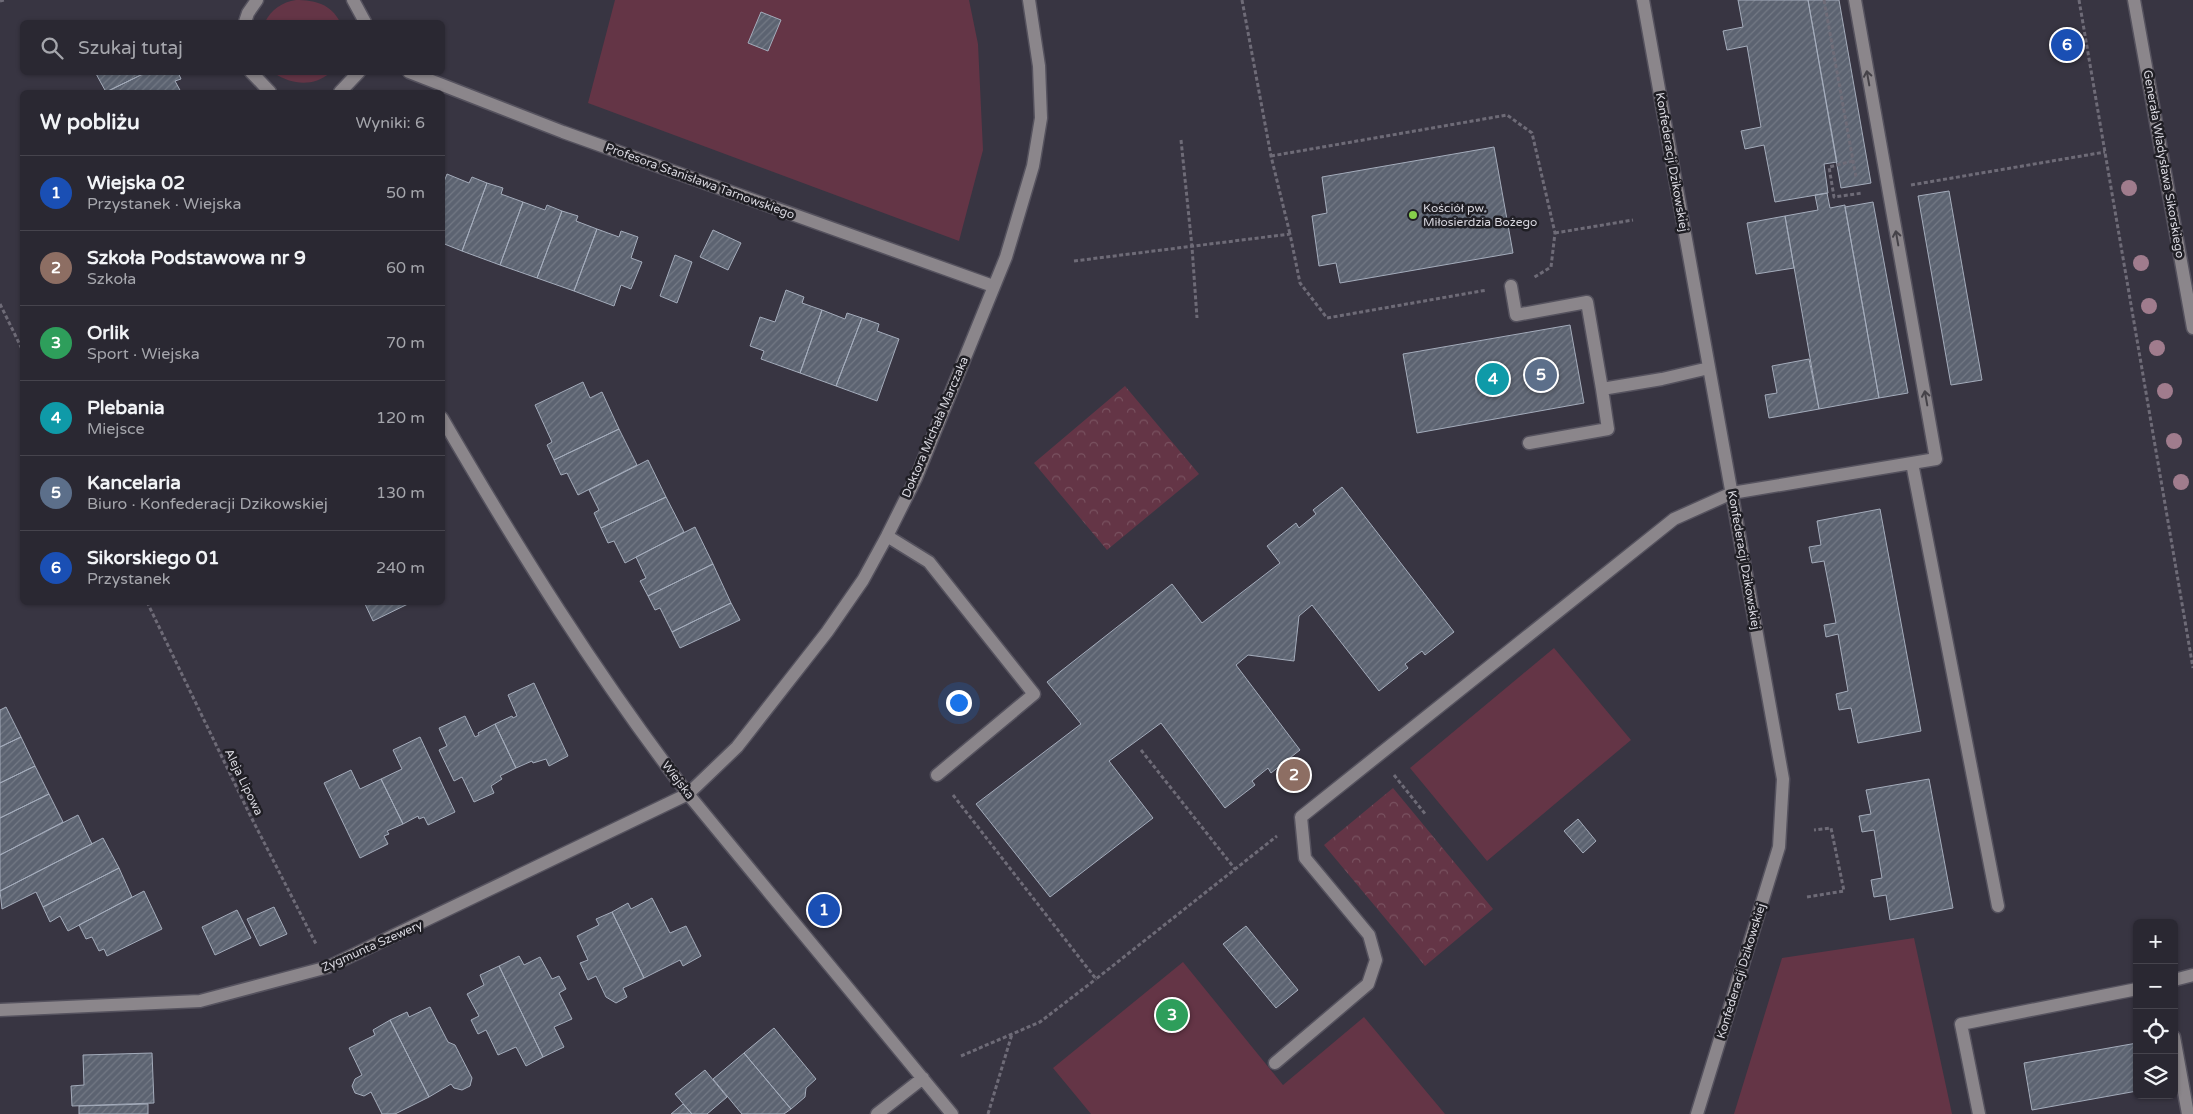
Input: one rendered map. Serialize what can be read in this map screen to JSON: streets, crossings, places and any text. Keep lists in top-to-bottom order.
{
  "streets": {
    "street": [
      "Konfederacji Dzikowskiej",
      "Generała Władysława Sikorskiego",
      "Profesora Stanisława Tarnowskiego",
      "Doktora Michała Marczaka",
      "Wiejska",
      "Zygmunta Szewery"
    ],
    "path": ["Aleja Lipowa"]
  },
  "crossings": [
    ["Profesora Stanisława Tarnowskiego", "Doktora Michała Marczaka"],
    ["Doktora Michała Marczaka", "Wiejska"],
    ["Doktora Michała Marczaka", "Zygmunta Szewery"],
    ["Wiejska", "Zygmunta Szewery"],
    ["Aleja Lipowa", "Zygmunta Szewery"]
  ],
  "places": ["Kościół pw. Miłosierdzia Bożego"],
  "page": {
    "search": "Szukaj tutaj",
    "pins": [
      "6",
      "5",
      "4",
      "2",
      "1",
      "3"
    ],
    "heading": ["W pobliżu", "Wyniki: 6"],
    "list": [
      {
        "mark": "1",
        "name": "Wiejska 02",
        "note": "Przystanek · Wiejska",
        "value": "50 m"
      },
      {
        "mark": "2",
        "name": "Szkoła Podstawowa nr 9",
        "note": "Szkoła",
        "value": "60 m"
      },
      {
        "mark": "3",
        "name": "Orlik",
        "note": "Sport · Wiejska",
        "value": "70 m"
      },
      {
        "mark": "4",
        "name": "Plebania",
        "note": "Miejsce",
        "value": "120 m"
      },
      {
        "mark": "5",
        "name": "Kancelaria",
        "note": "Biuro · Konfederacji Dzikowskiej",
        "value": "130 m"
      },
      {
        "mark": "6",
        "name": "Sikorskiego 01",
        "note": "Przystanek",
        "value": "240 m"
      }
    ],
    "map_buttons": ["+", "−"]
  }
}
